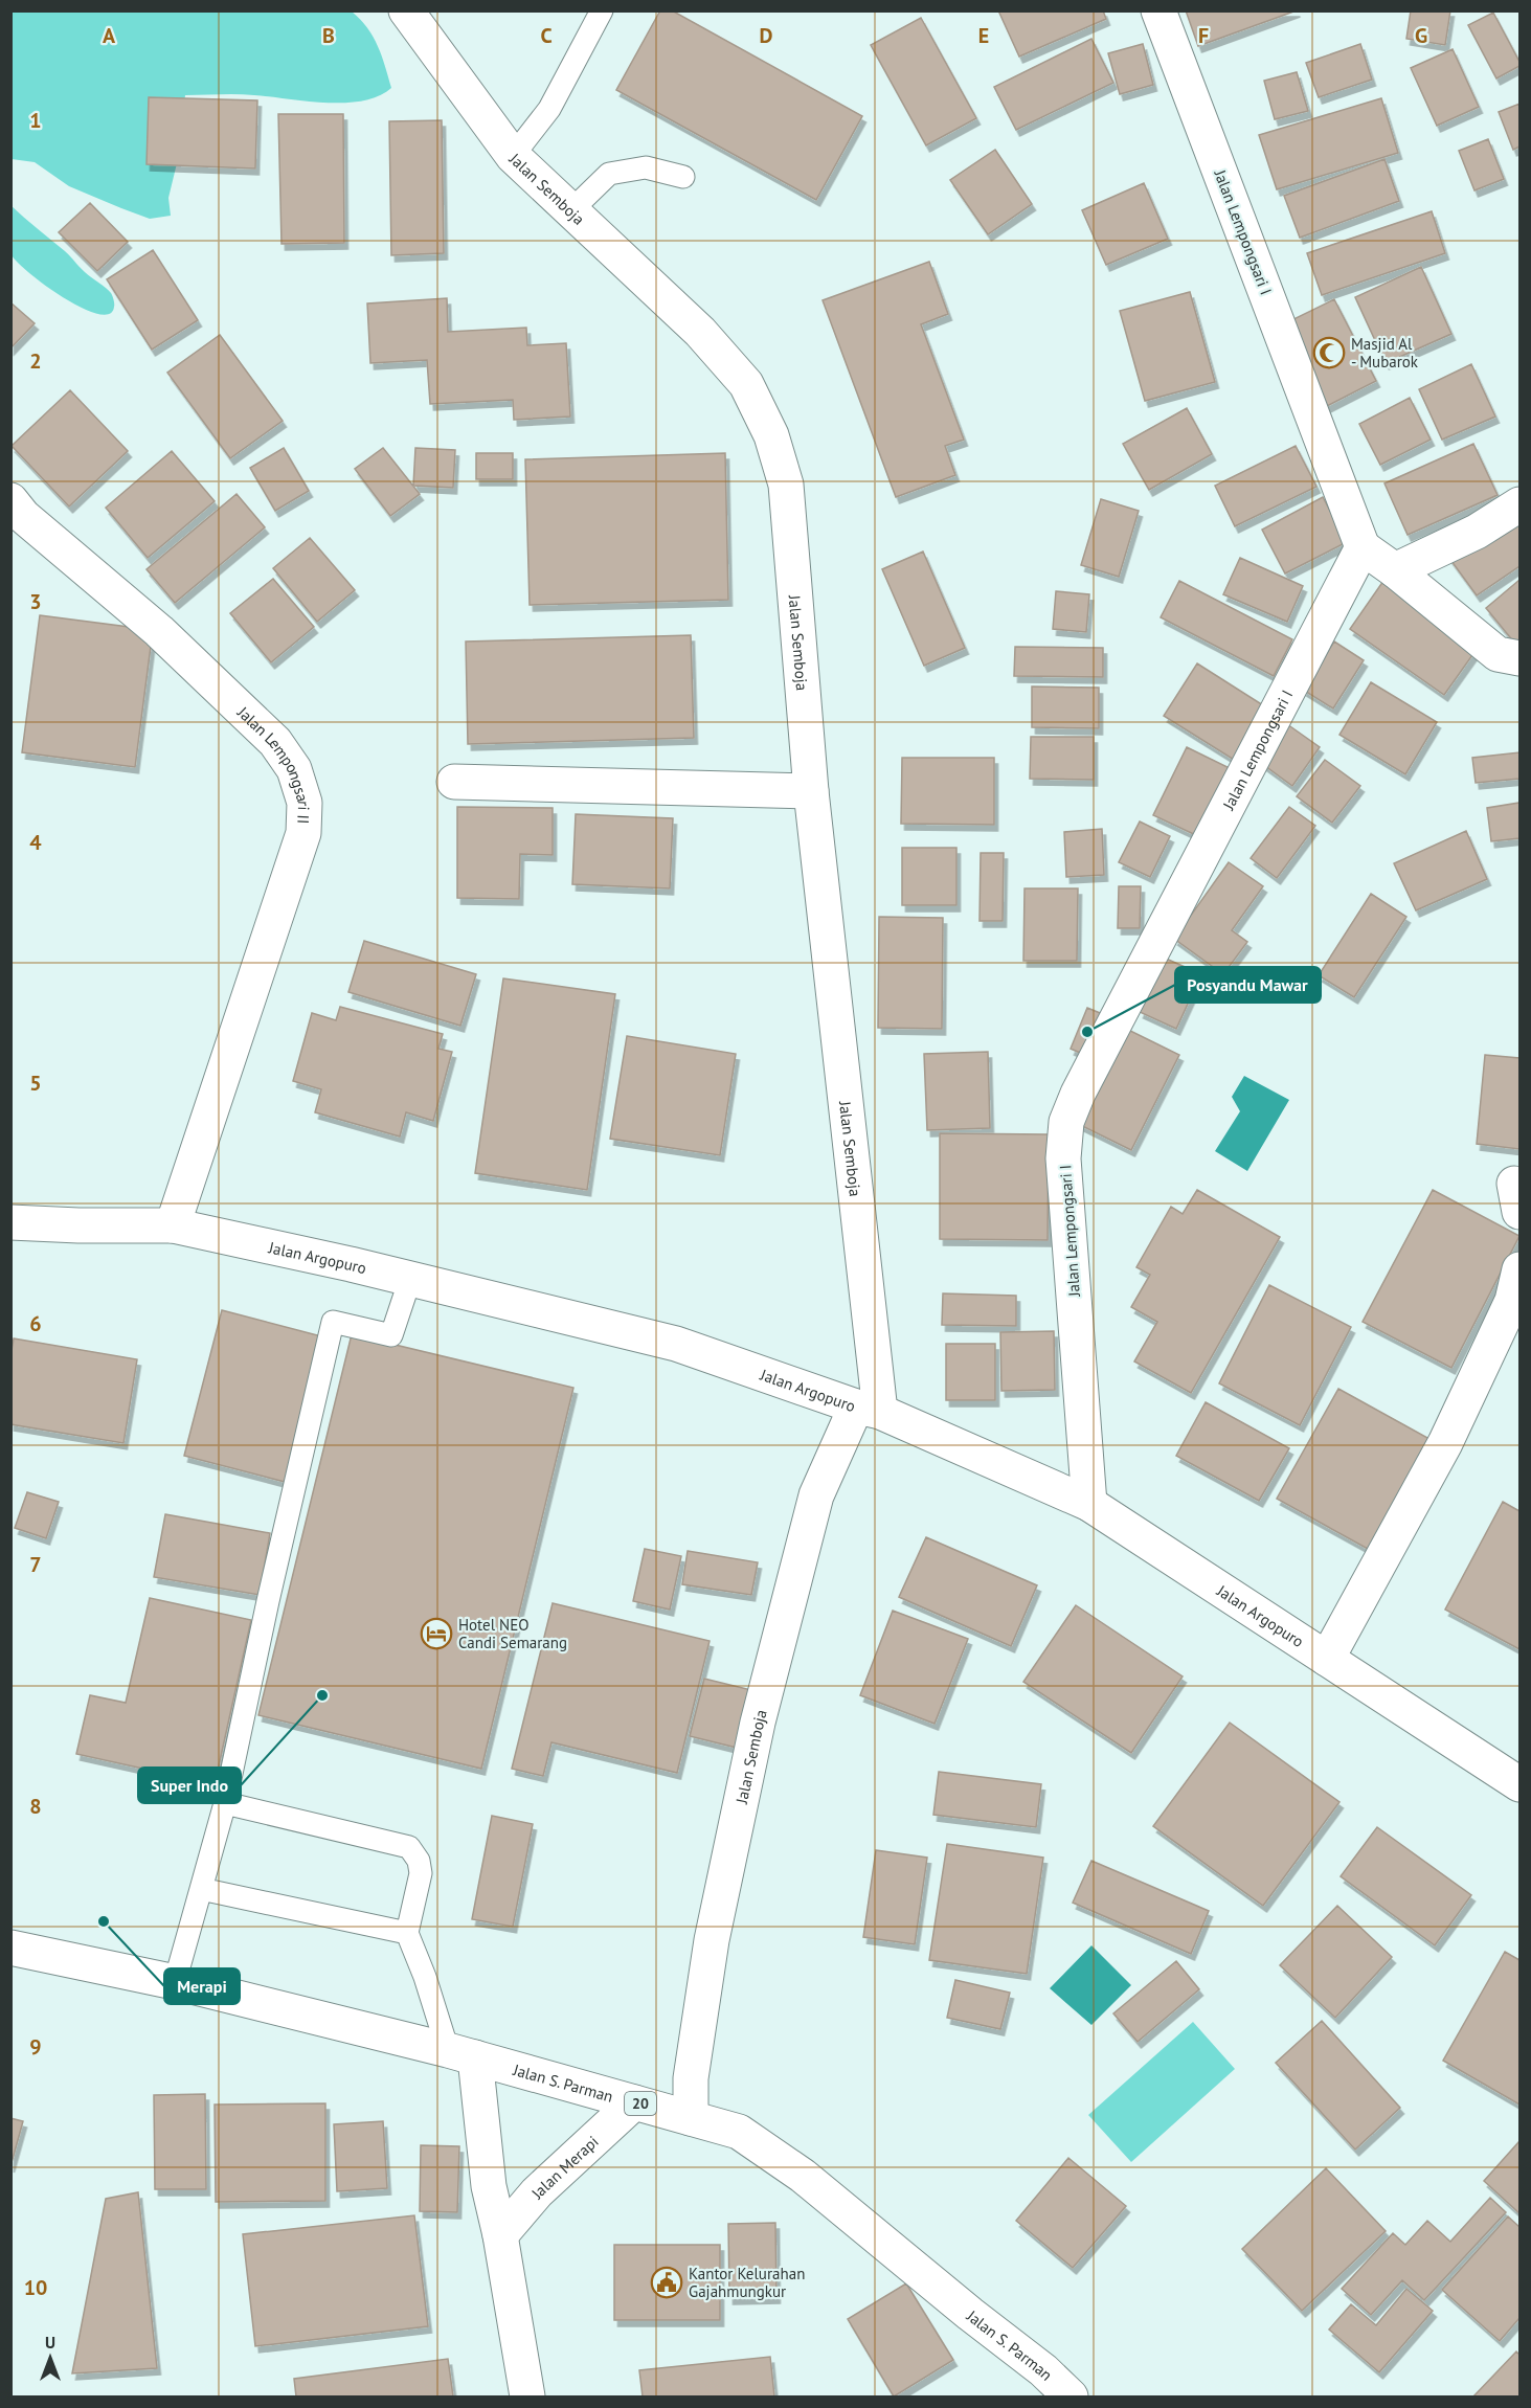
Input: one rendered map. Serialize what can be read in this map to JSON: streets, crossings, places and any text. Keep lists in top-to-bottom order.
{
  "streets": {
    "main road": [
      "Jalan Semboja",
      "Jalan Lempongsari I",
      "Jalan Lempongsari II",
      "Jalan Argopuro",
      "Jalan S. Parman",
      "20",
      "Jalan Merapi"
    ]
  },
  "crossings": [
    ["Jalan Semboja", "Jalan Argopuro"],
    ["Jalan Semboja", "Jalan S. Parman"],
    ["Jalan Lempongsari I", "Jalan Argopuro"],
    ["Jalan Lempongsari II", "Jalan Argopuro"],
    ["Jalan S. Parman", "Jalan Merapi"]
  ],
  "places": {
    "mosque": ["Masjid Al - Mubarok"],
    "other": ["Posyandu Mawar", "Super Indo", "Merapi"],
    "hotel": ["Hotel NEO Candi Semarang"],
    "public building": ["Kantor Kelurahan Gajahmungkur"]
  },
  "north": "top",
  "grid": {
    "columns": [
      "A",
      "B",
      "C",
      "D",
      "E",
      "F",
      "G"
    ],
    "rows": [
      "1",
      "2",
      "3",
      "4",
      "5",
      "6",
      "7",
      "8",
      "9",
      "10"
    ]
  }
}
